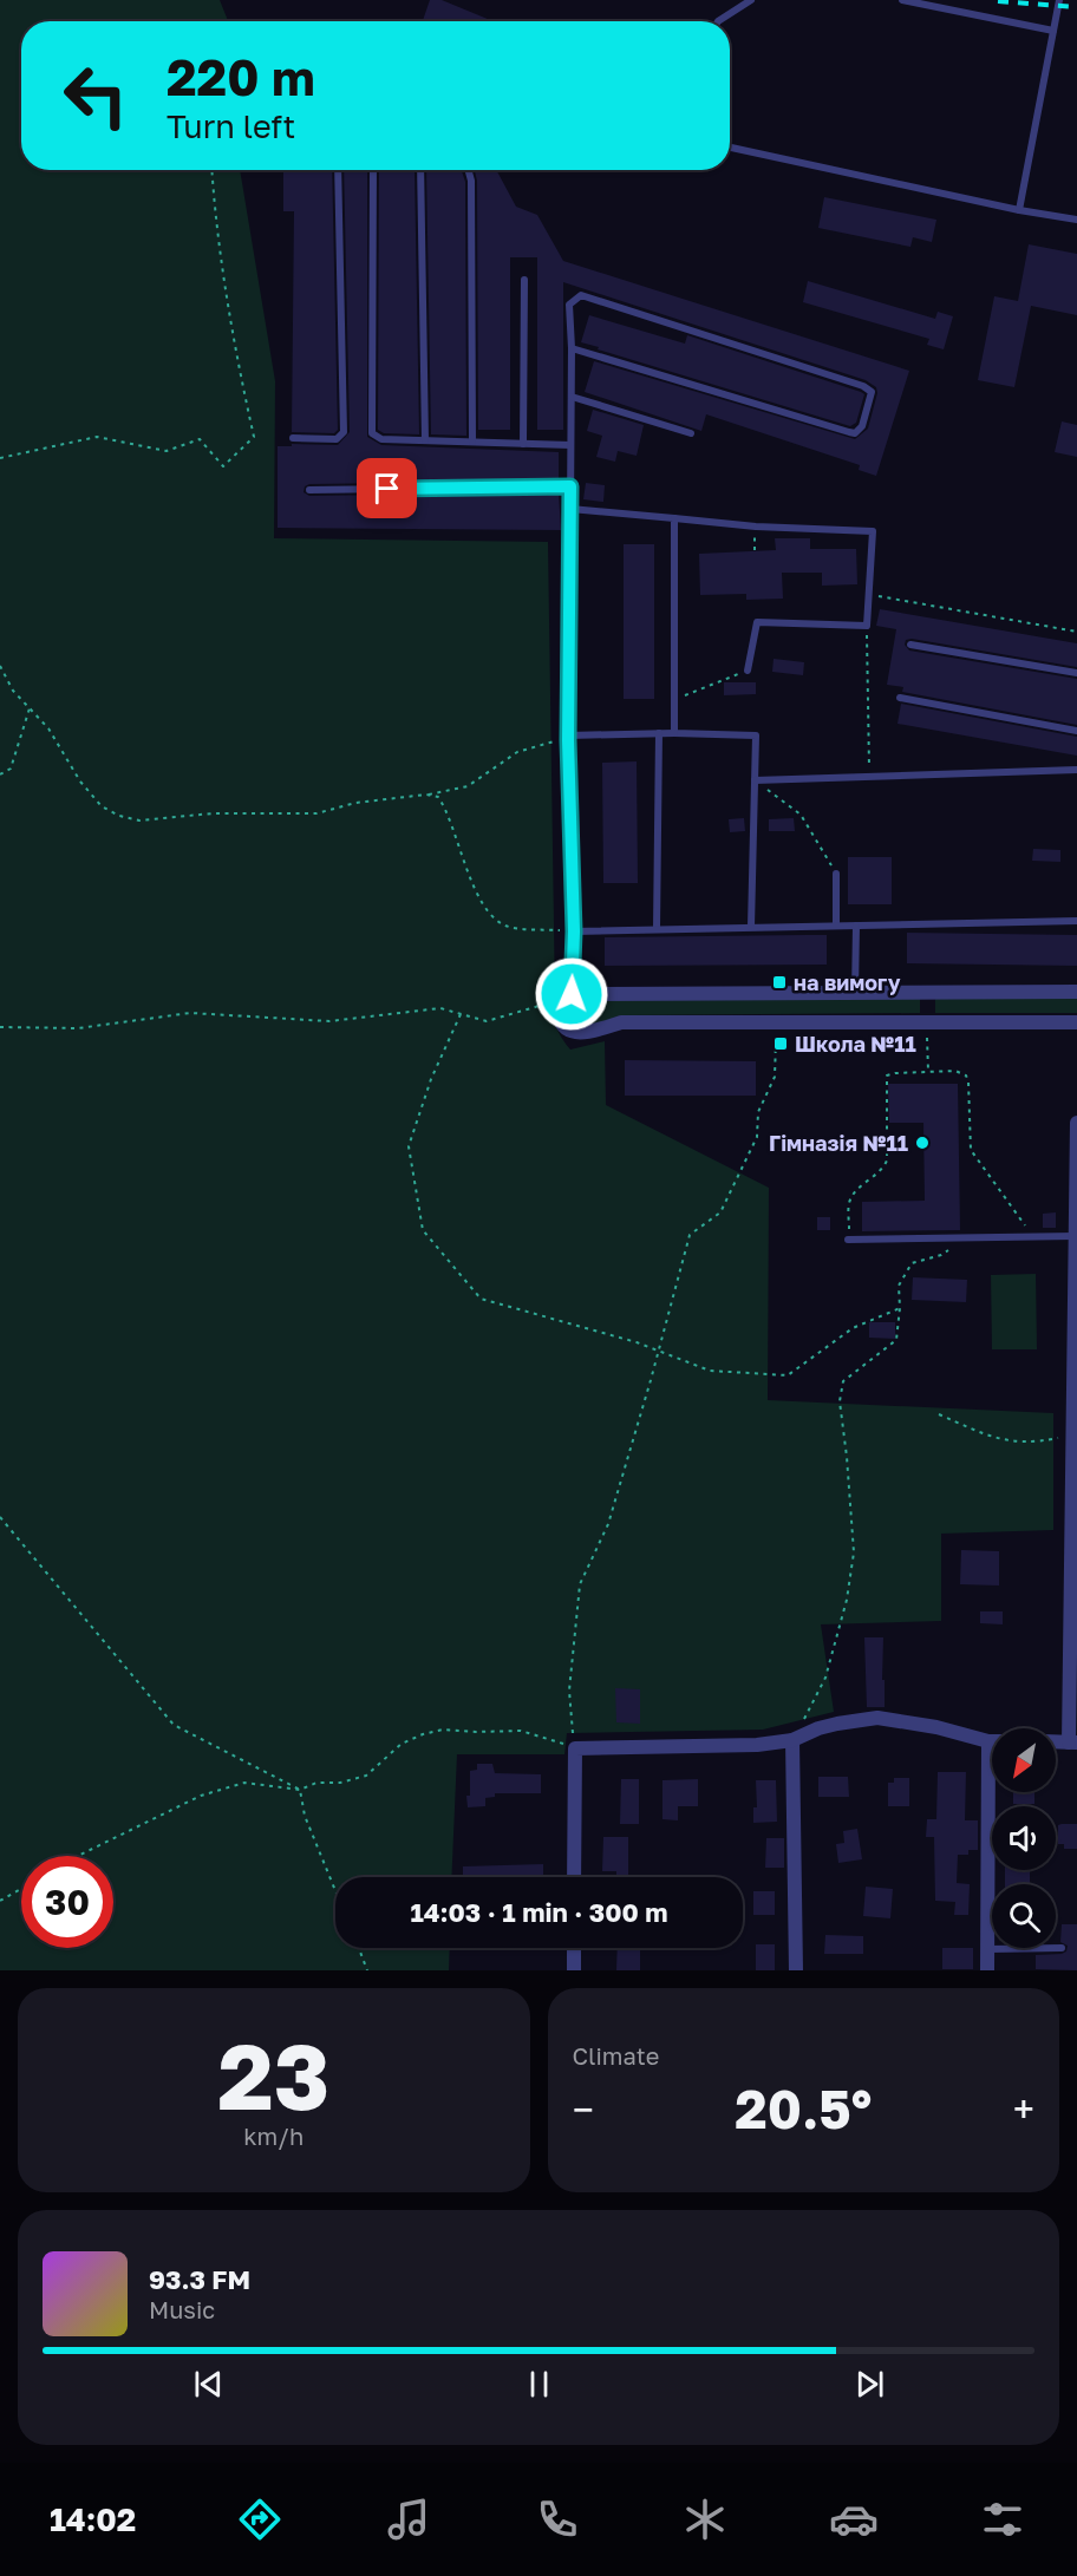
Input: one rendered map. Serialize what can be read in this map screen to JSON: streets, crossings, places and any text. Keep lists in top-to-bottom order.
{
  "places": {
    "transit": ["на вимогу", "Школа №11"],
    "other": ["Гімназія №11"]
  },
  "north": "bottom left",
  "page": {
    "turn": ["220 m", "Turn left"],
    "limit": "30",
    "trip": "14:03 · 1 min · 300 m",
    "tile": [
      ["23", "km/h"],
      "Climate"
    ],
    "heat": ["−", "20.5°", "+"],
    "song": ["93.3 FM", "Music"],
    "tabs": "14:02"
  }
}
